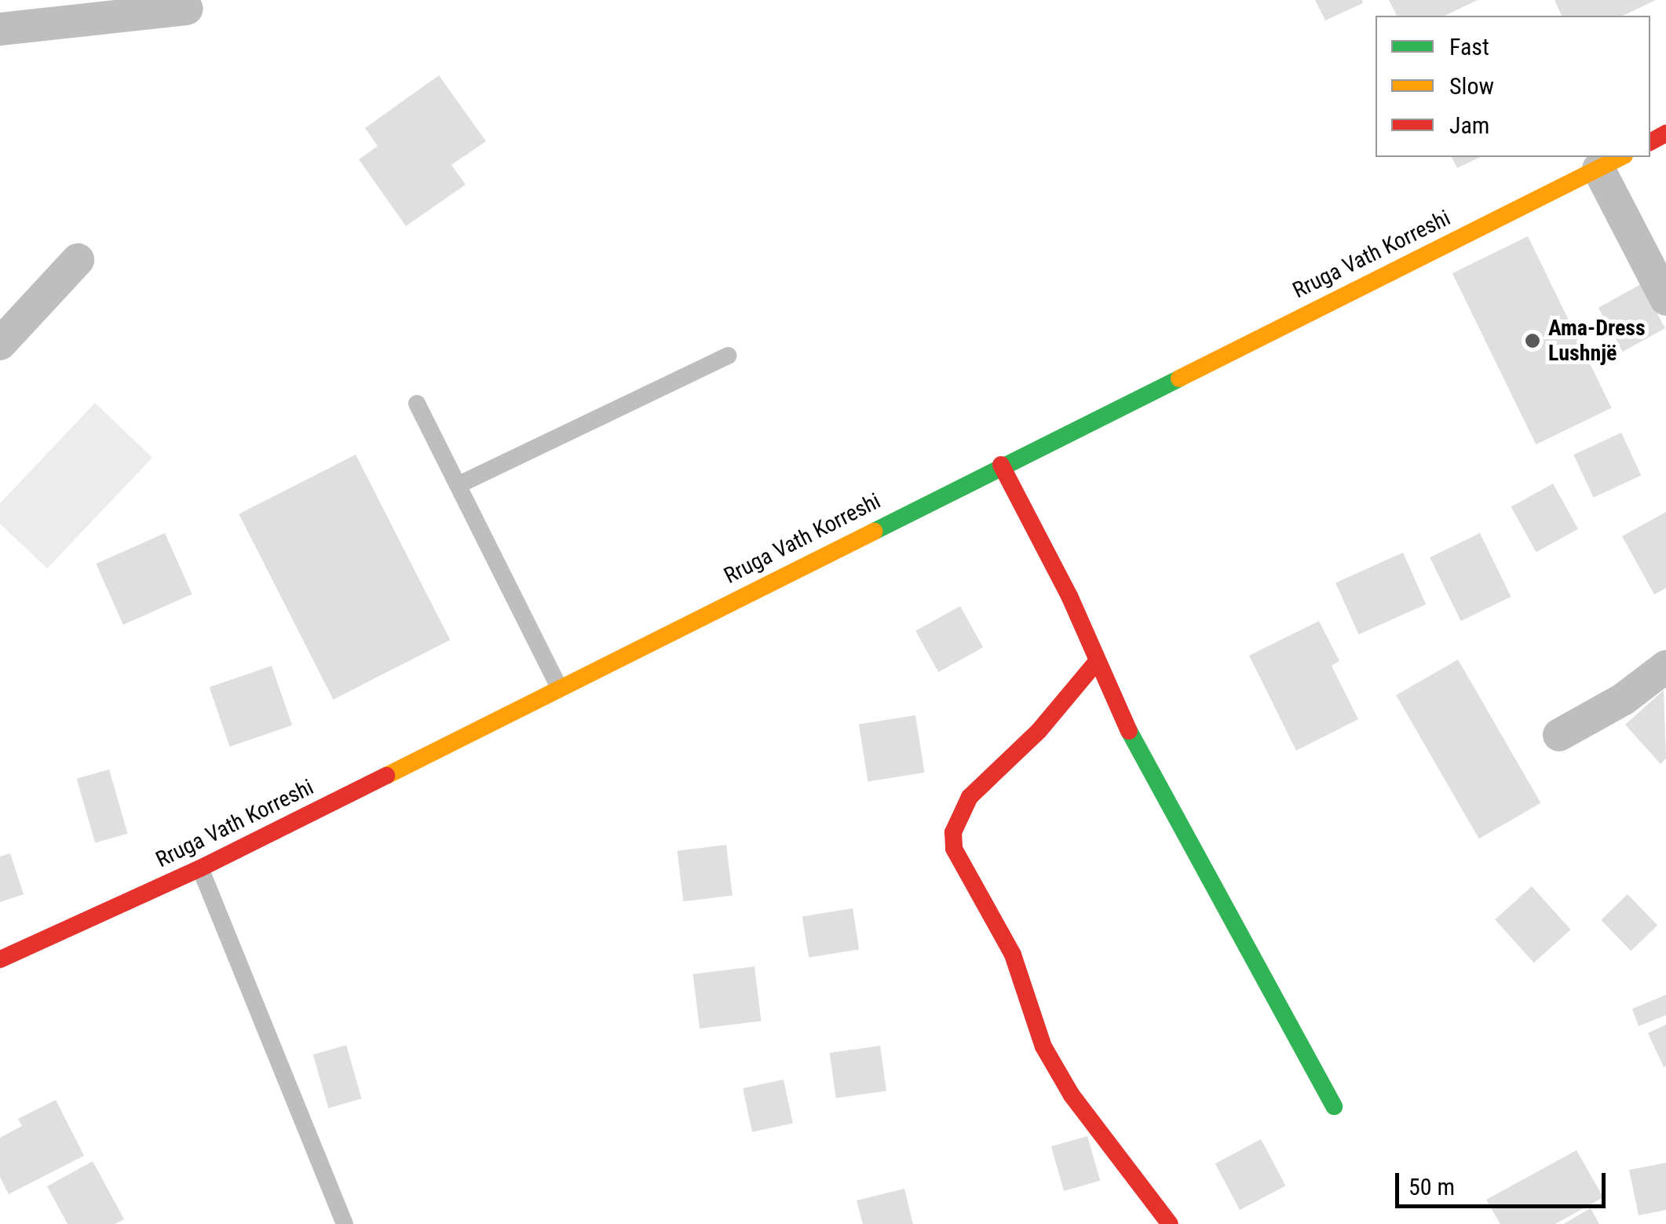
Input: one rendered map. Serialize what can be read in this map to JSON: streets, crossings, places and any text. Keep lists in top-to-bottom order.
{
  "streets": {
    "main road": ["Rruga Vath Korreshi"]
  },
  "places": ["Ama-Dress Lushnjë"],
  "legend": ["Fast", "Slow", "Jam"],
  "scale_bar": "50 m"
}
